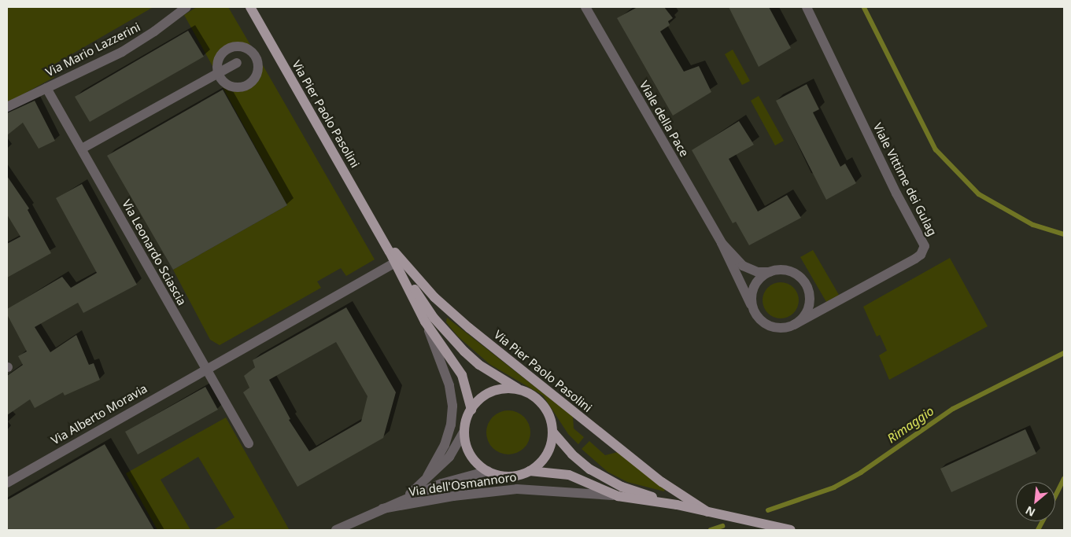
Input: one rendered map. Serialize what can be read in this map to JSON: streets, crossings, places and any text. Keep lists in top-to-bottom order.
{
  "streets": {
    "main road": ["Via Pier Paolo Pasolini", "Via dell'Osmannoro"],
    "street": [
      "Via Mario Lazzerini",
      "Viale della Pace",
      "Viale Vittime dei Gulag",
      "Via Leonardo Sciascia",
      "Via Alberto Moravia"
    ]
  },
  "crossings": [
    ["Via Mario Lazzerini", "Via Leonardo Sciascia"],
    ["Via Pier Paolo Pasolini", "Via Alberto Moravia"],
    ["Via Pier Paolo Pasolini", "Via dell'Osmannoro"],
    ["Viale della Pace", "Viale Vittime dei Gulag"],
    ["Via Leonardo Sciascia", "Via Alberto Moravia"]
  ],
  "water": ["Rimaggio"],
  "north": "bottom left"
}
